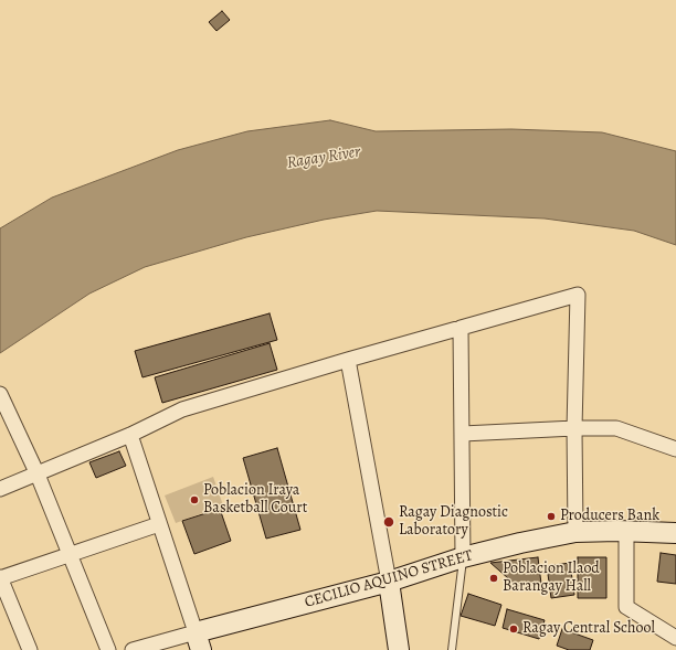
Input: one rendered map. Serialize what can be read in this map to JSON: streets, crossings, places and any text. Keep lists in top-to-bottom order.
{
  "streets": {
    "street": ["CECILIO AQUINO STREET"]
  },
  "water": ["Ragay River"],
  "places": [
    "Poblacion Iraya Basketball Court",
    "Producers Bank",
    "Ragay Diagnostic Laboratory",
    "Poblacion Ilaod Barangay Hall",
    "Ragay Central School"
  ]
}
